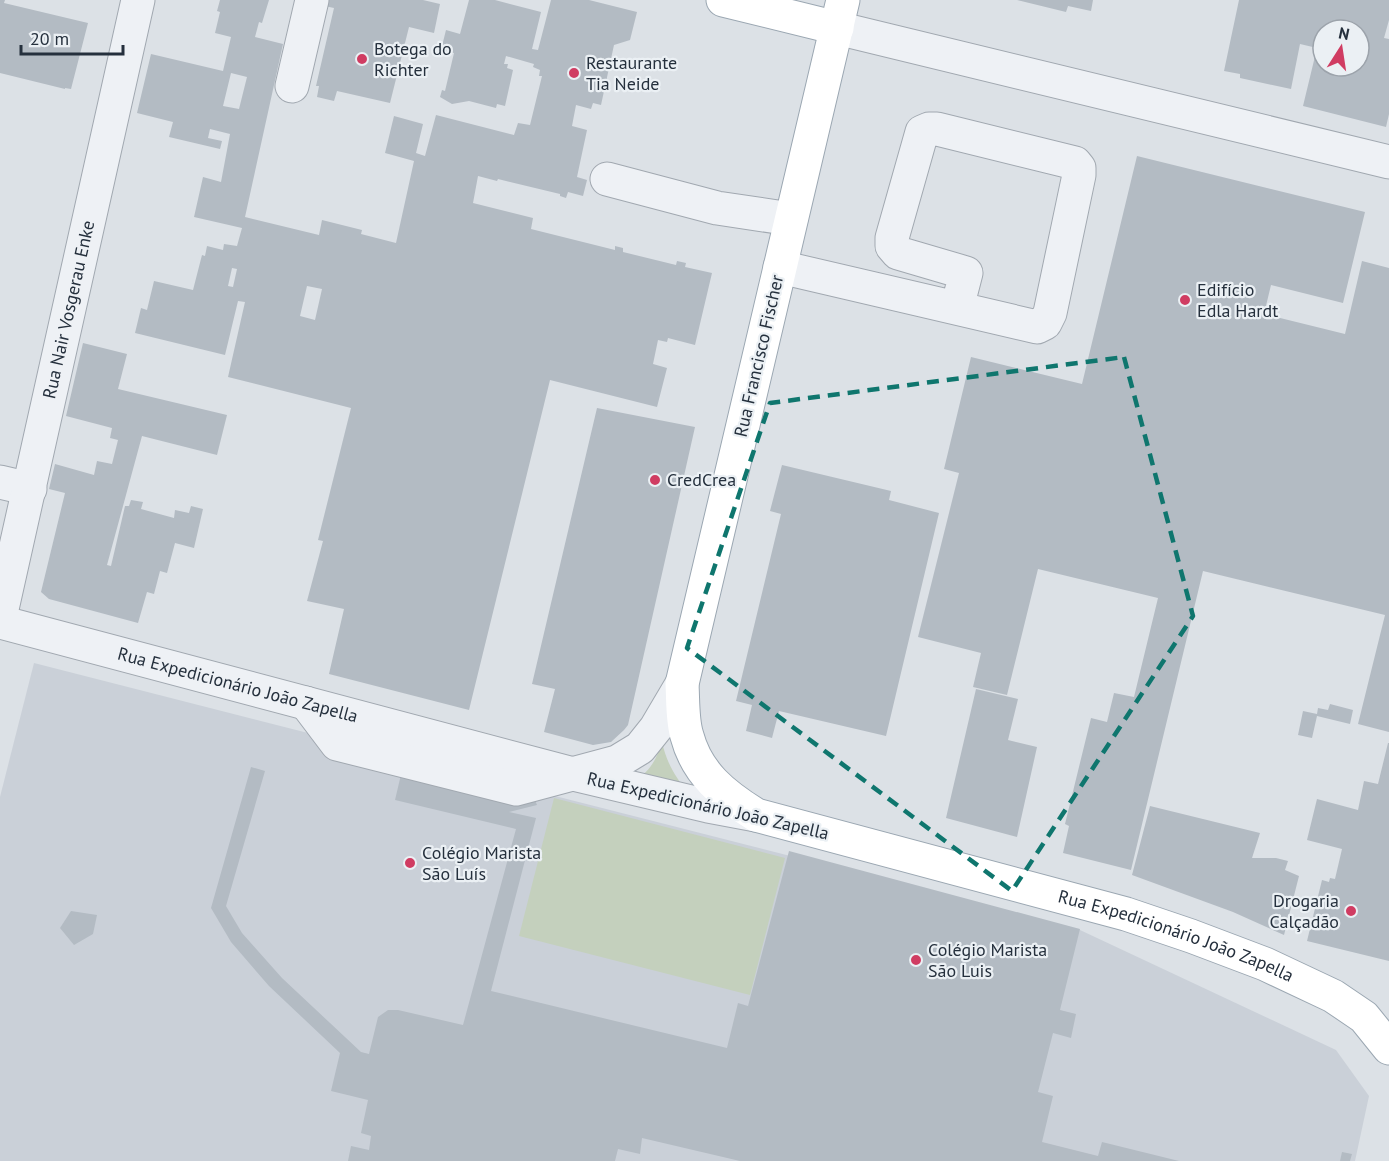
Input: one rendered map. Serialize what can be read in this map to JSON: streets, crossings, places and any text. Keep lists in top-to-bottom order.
{
  "streets": {
    "main road": ["Rua Francisco Fischer", "Rua Expedicionário João Zapella"],
    "street": ["Rua Nair Vosgerau Enke"]
  },
  "crossings": [
    ["Rua Nair Vosgerau Enke", "Rua Expedicionário João Zapella"],
    ["Rua Francisco Fischer", "Rua Expedicionário João Zapella"]
  ],
  "places": [
    "Botega do Richter",
    "Restaurante Tia Neide",
    "Edifício Edla Hardt",
    "CredCrea",
    "Colégio Marista São Luís",
    "Drogaria Calçadão",
    "Colégio Marista São Luis"
  ],
  "scale_bar": "20 m",
  "north": "top"
}
